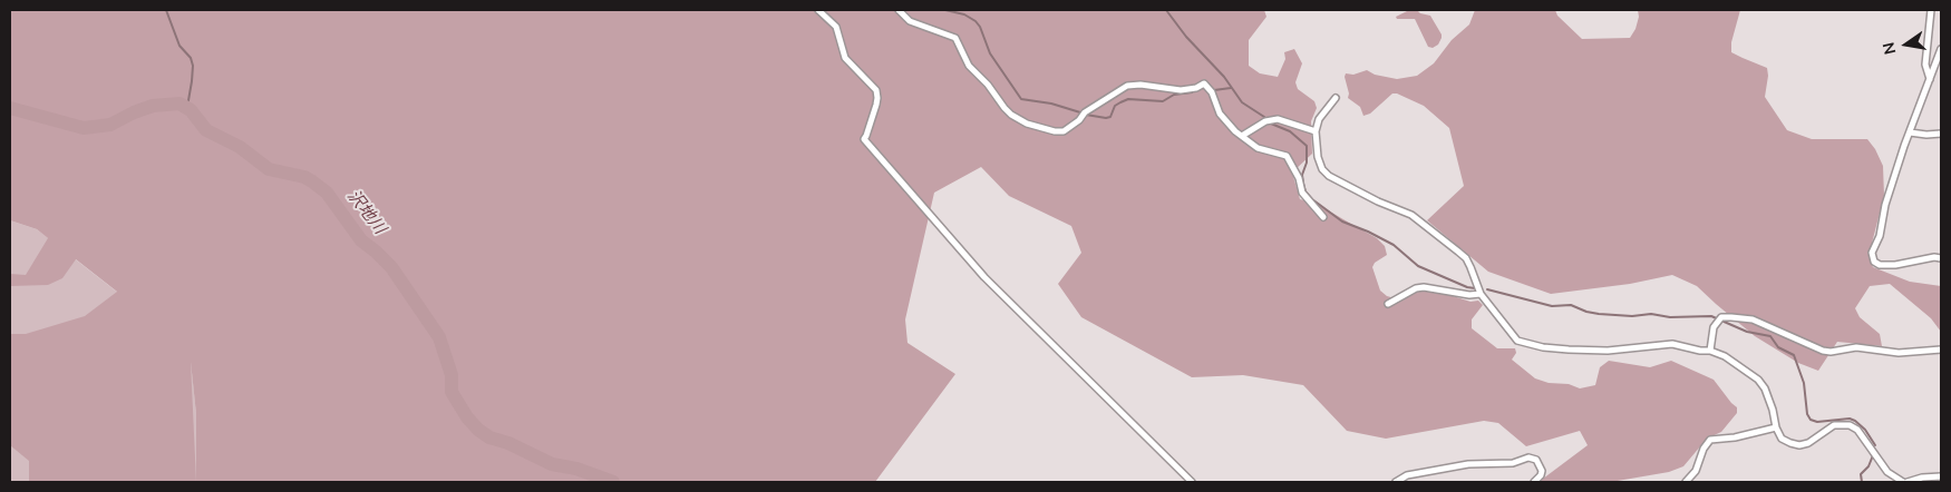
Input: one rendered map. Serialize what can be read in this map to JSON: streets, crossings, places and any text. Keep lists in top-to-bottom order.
{
  "water": ["沢地川"],
  "north": "left"
}
